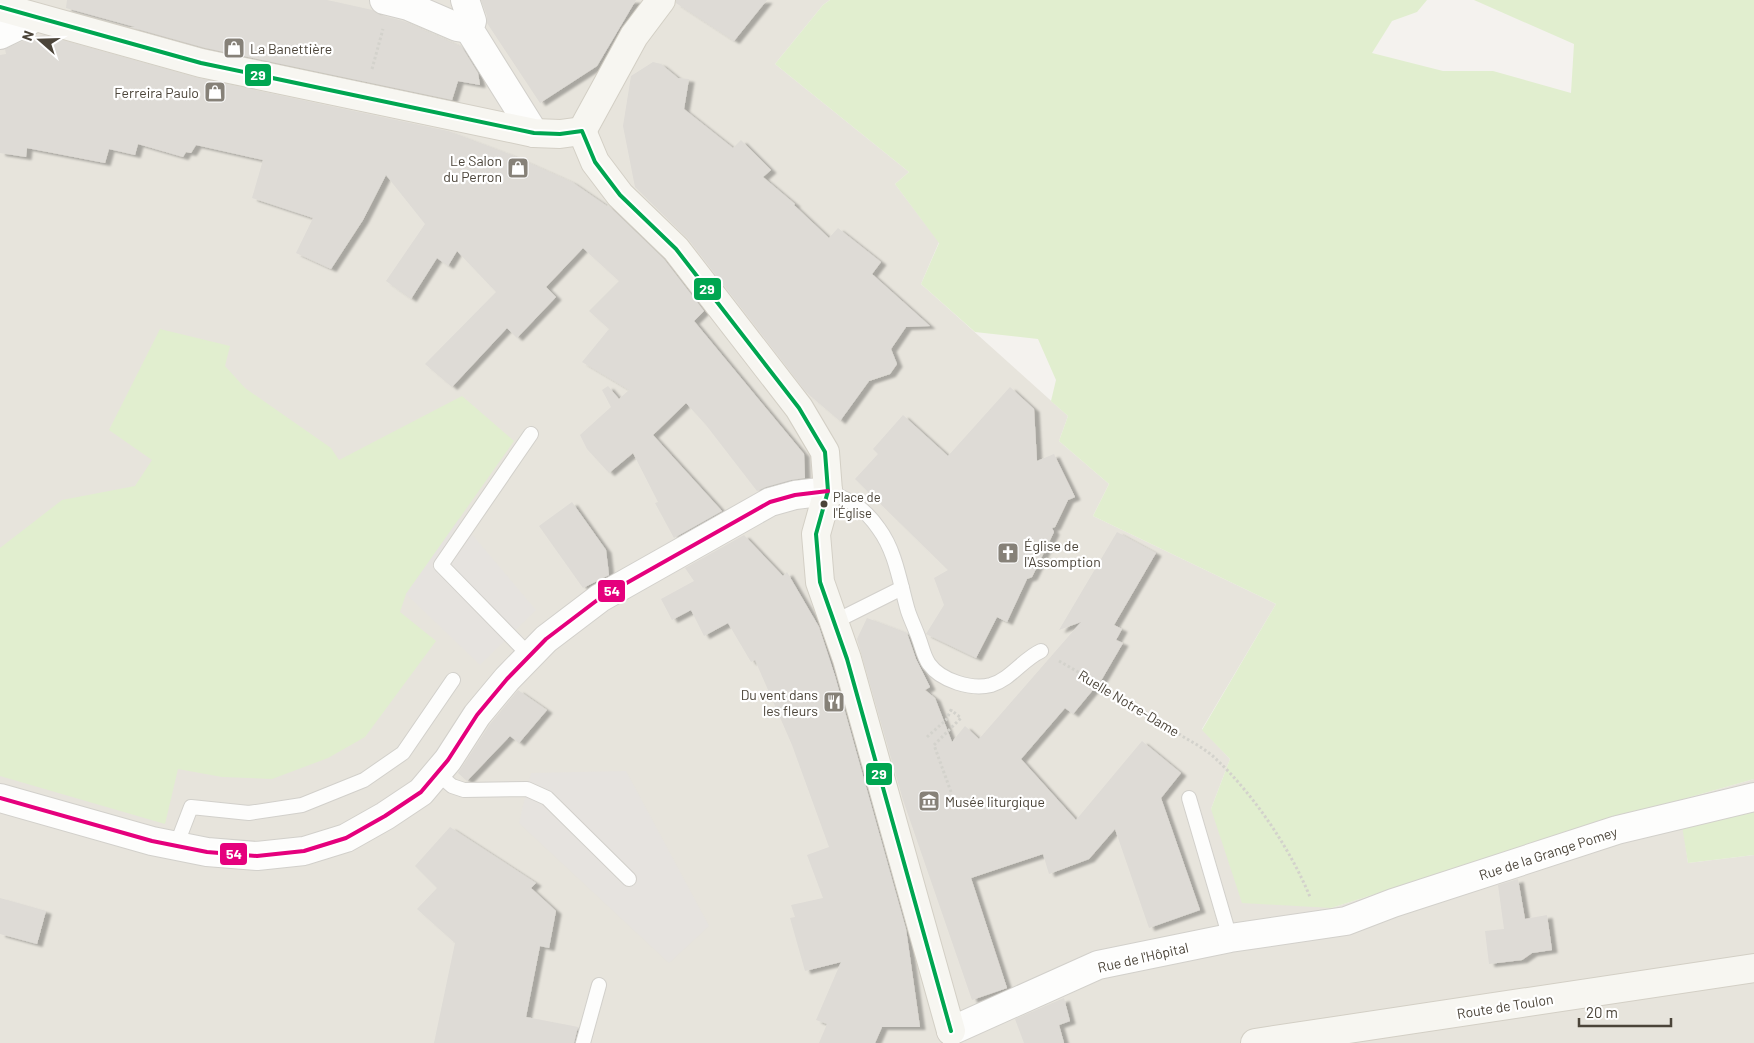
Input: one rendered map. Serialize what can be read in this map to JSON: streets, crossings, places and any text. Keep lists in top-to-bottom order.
{
  "streets": {
    "main road": ["Route de Toulon"],
    "street": ["Rue de la Grange Pomey", "Rue de l'Hôpital"],
    "path": ["Ruelle Notre-Dame"]
  },
  "crossings": [
    ["Ruelle Notre-Dame", "Rue de la Grange Pomey"],
    ["Ruelle Notre-Dame", "Rue de l'Hôpital"],
    ["Rue de la Grange Pomey", "Rue de l'Hôpital"]
  ],
  "places": {
    "shop": ["La Banettière", "Ferreira Paulo", "Le Salon du Perron"],
    "other": ["Place de l'Église"],
    "church": ["Église de l'Assomption"],
    "restaurant": ["Du vent dans les fleurs"],
    "museum": ["Musée liturgique"]
  },
  "lines": ["transit line 29", "transit line 54"],
  "scale_bar": "20 m",
  "north": "left"
}
